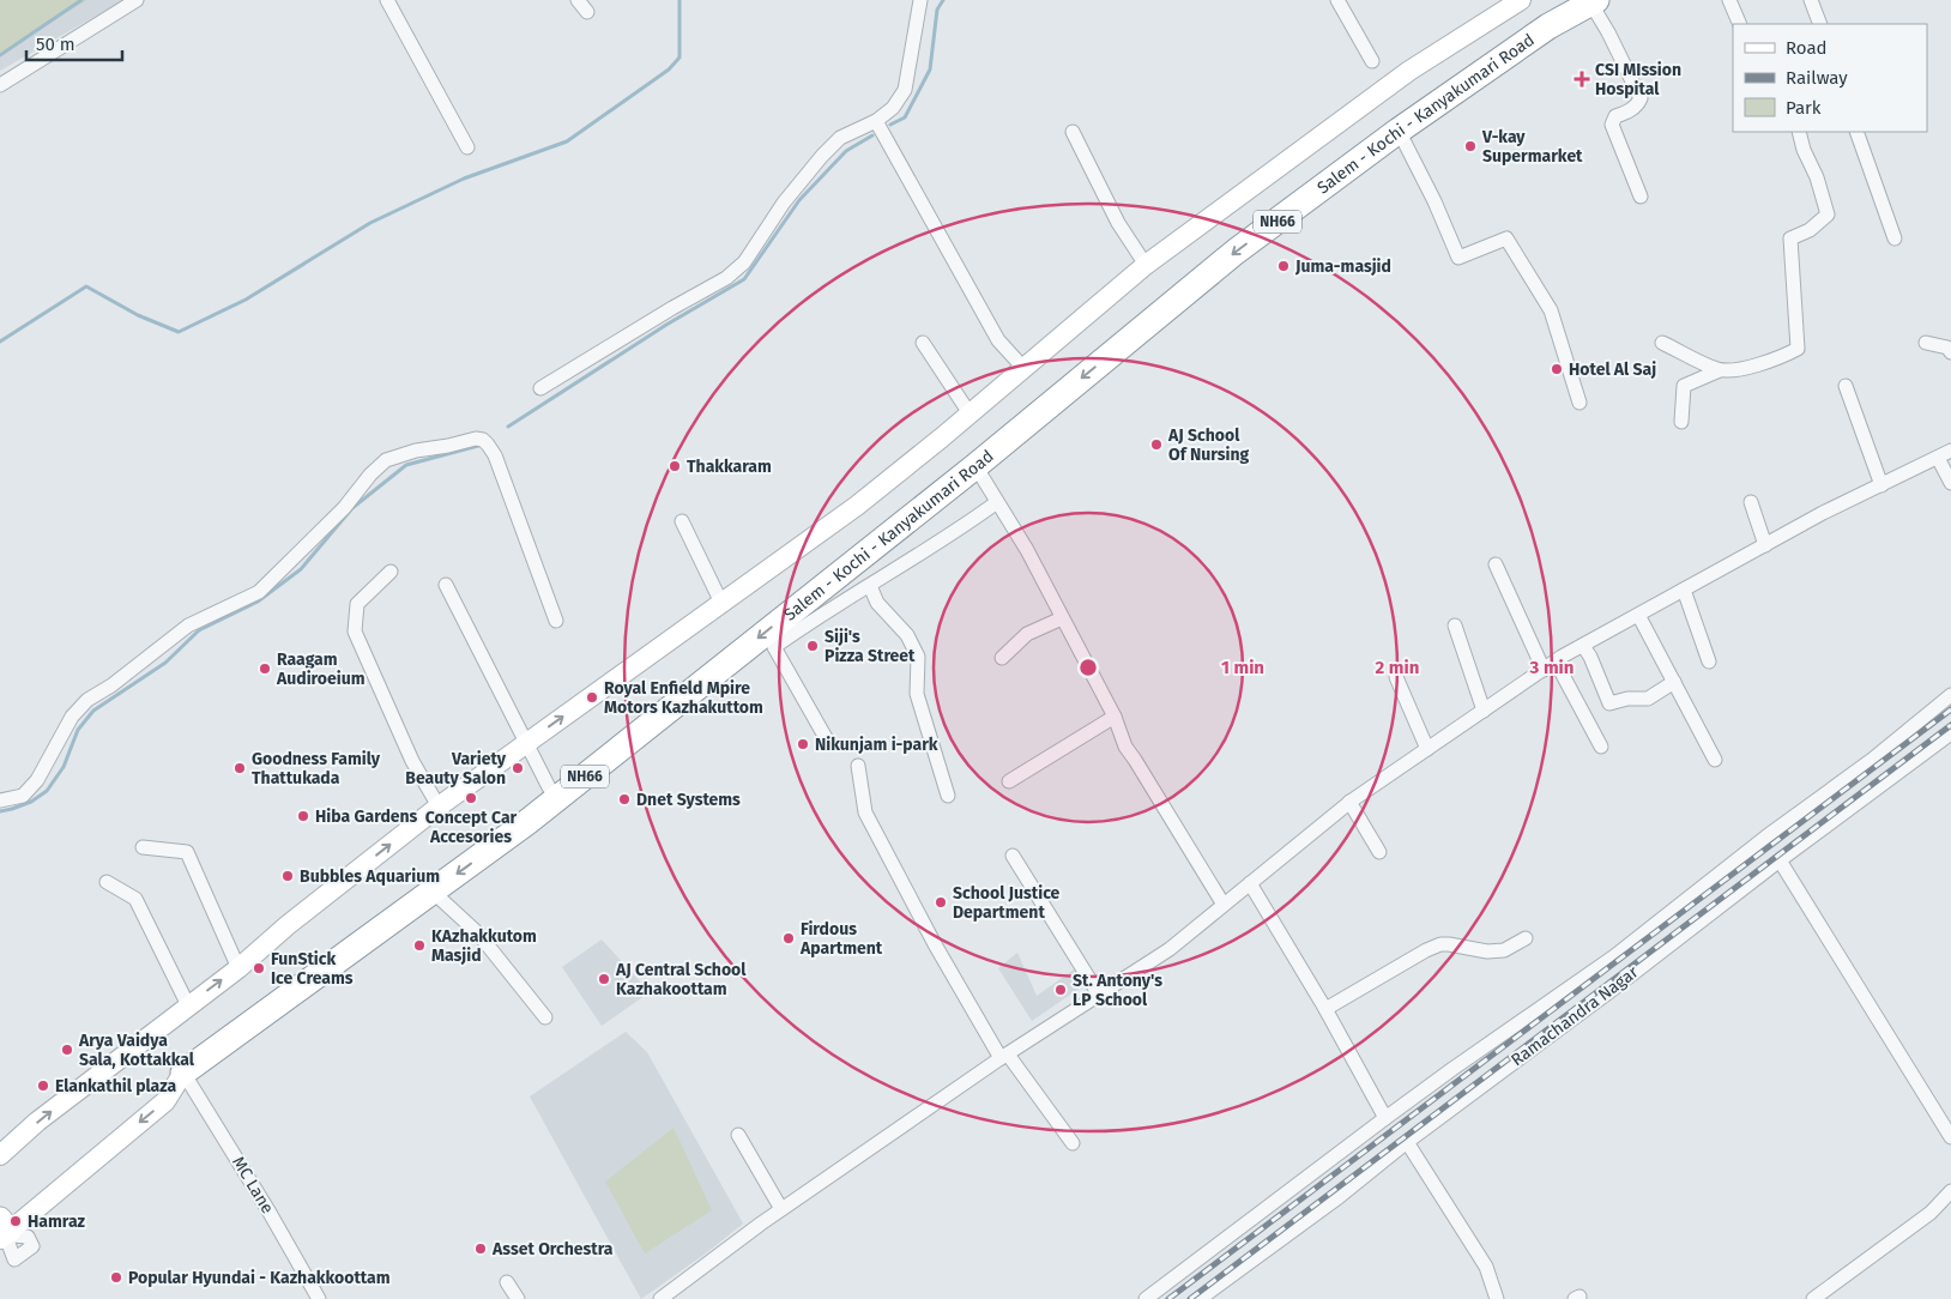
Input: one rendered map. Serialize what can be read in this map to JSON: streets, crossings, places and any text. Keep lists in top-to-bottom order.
{
  "streets": {
    "highway": ["Salem - Kochi - Kanyakumari Road", "NH66"],
    "street": ["Ramachandra Nagar", "MC Lane"]
  },
  "crossings": [
    ["Salem - Kochi - Kanyakumari Road", "MC Lane"]
  ],
  "one_way": ["Salem - Kochi - Kanyakumari Road"],
  "places": {
    "health": ["CSI MIssion Hospital"],
    "other": [
      "V-kay Supermarket",
      "Juma-masjid",
      "Hotel Al Saj",
      "AJ School Of Nursing",
      "Thakkaram",
      "Siji's Pizza Street",
      "Raagam Audiroeium",
      "Royal Enfield Mpire Motors Kazhakuttom",
      "Nikunjam i-park",
      "Goodness Family Thattukada",
      "Variety Beauty Salon",
      "Concept Car Accesories",
      "Dnet Systems",
      "Hiba Gardens",
      "Bubbles Aquarium",
      "School Justice Department",
      "Firdous Apartment",
      "KAzhakkutom Masjid",
      "FunStick Ice Creams",
      "AJ Central School Kazhakoottam",
      "St. Antony's LP School",
      "Arya Vaidya Sala, Kottakkal",
      "Elankathil plaza",
      "Hamraz",
      "Asset Orchestra",
      "Popular Hyundai - Kazhakkoottam"
    ]
  },
  "legend": ["Road", "Railway", "Park"],
  "scale_bar": "50 m",
  "rings": ["1 min", "2 min", "3 min"]
}
